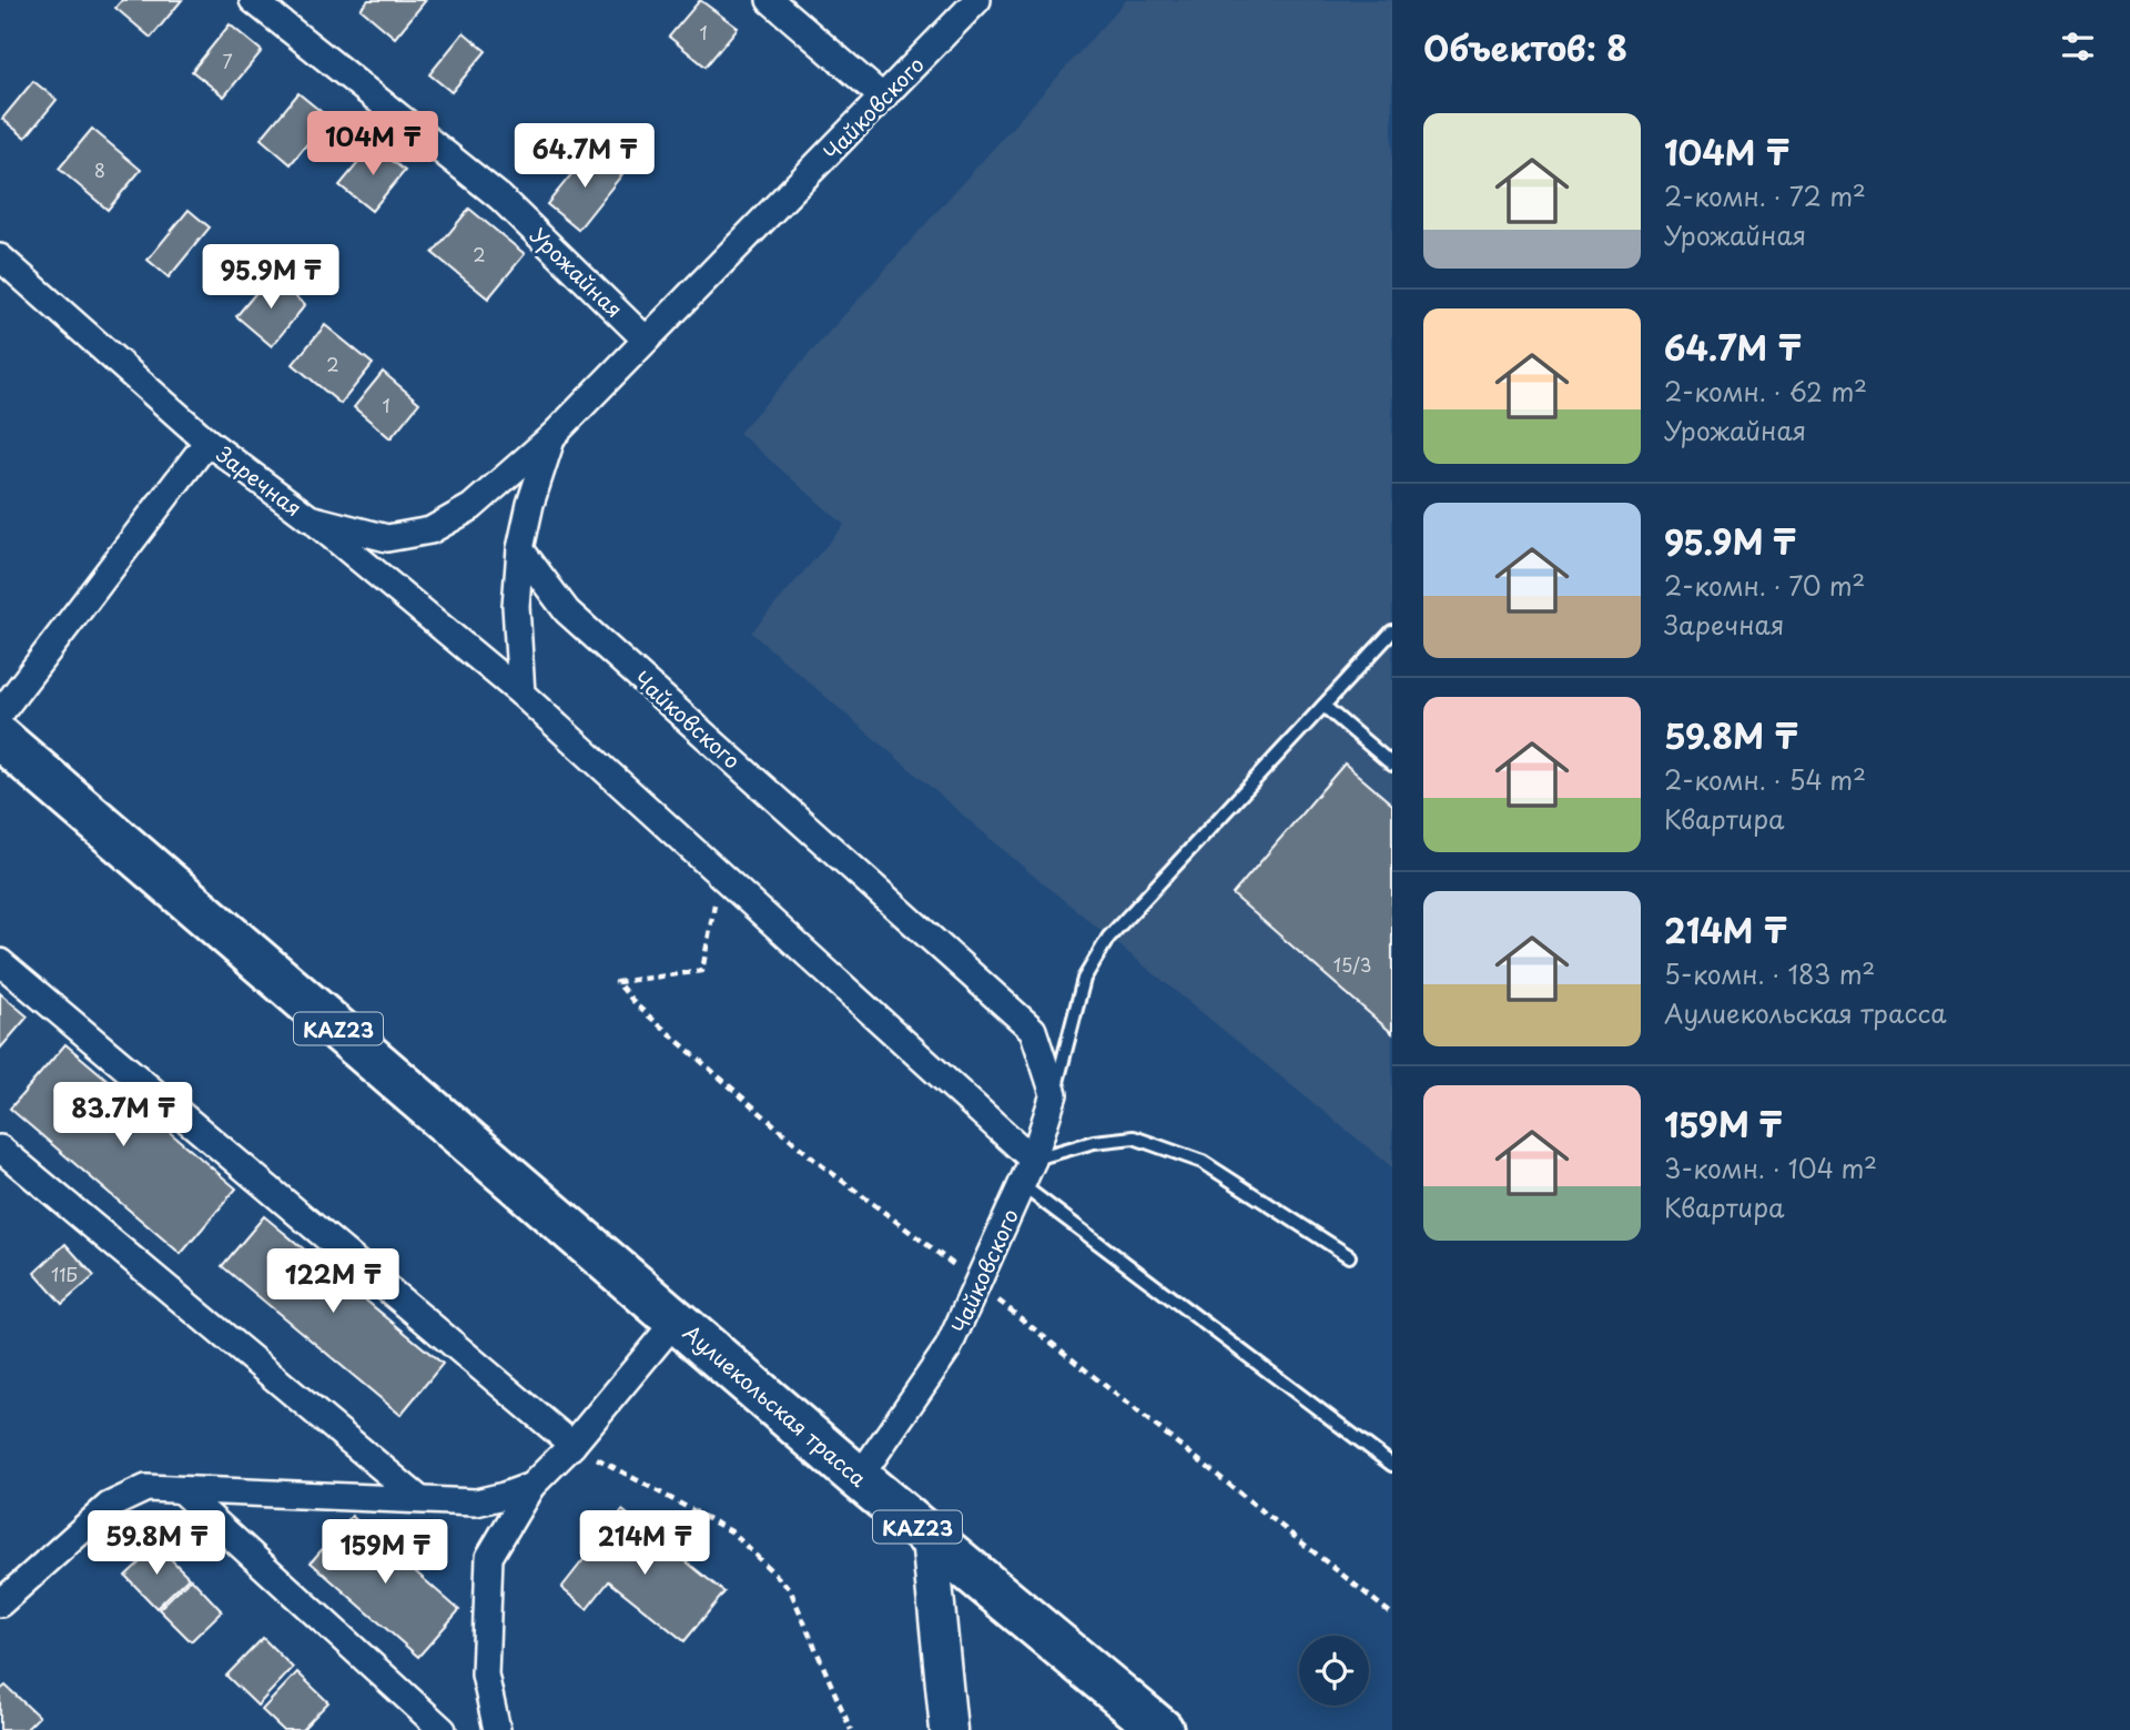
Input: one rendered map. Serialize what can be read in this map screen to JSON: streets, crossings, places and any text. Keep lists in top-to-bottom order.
{
  "streets": {
    "highway": ["KAZ23", "Аулиекольская трасса"],
    "street": ["Чайковского", "Урожайная", "Заречная"]
  },
  "crossings": [
    ["Чайковского", "Урожайная"],
    ["Чайковского", "Заречная"],
    ["Чайковского", "Аулиекольская трасса"],
    ["KAZ23", "Аулиекольская трасса"]
  ],
  "house_numbers": [
    "1",
    "7",
    "8",
    "2",
    "2",
    "1",
    "15/3",
    "11Б"
  ],
  "page": {
    "heading": "Объектов: 8",
    "list": [
      {
        "name": "104M ₸",
        "note": "2-комн. · 72 m² · Урожайная"
      },
      {
        "name": "64.7M ₸",
        "note": "2-комн. · 62 m² · Урожайная"
      },
      {
        "name": "95.9M ₸",
        "note": "2-комн. · 70 m² · Заречная"
      },
      {
        "name": "59.8M ₸",
        "note": "2-комн. · 54 m² · Квартира"
      },
      {
        "name": "214M ₸",
        "note": "5-комн. · 183 m² · Аулиекольская трасса"
      },
      {
        "name": "159M ₸",
        "note": "3-комн. · 104 m² · Квартира"
      }
    ],
    "price": [
      "104M ₸",
      "64.7M ₸",
      "95.9M ₸",
      "83.7M ₸",
      "122M ₸",
      "59.8M ₸",
      "214M ₸",
      "159M ₸"
    ]
  }
}
